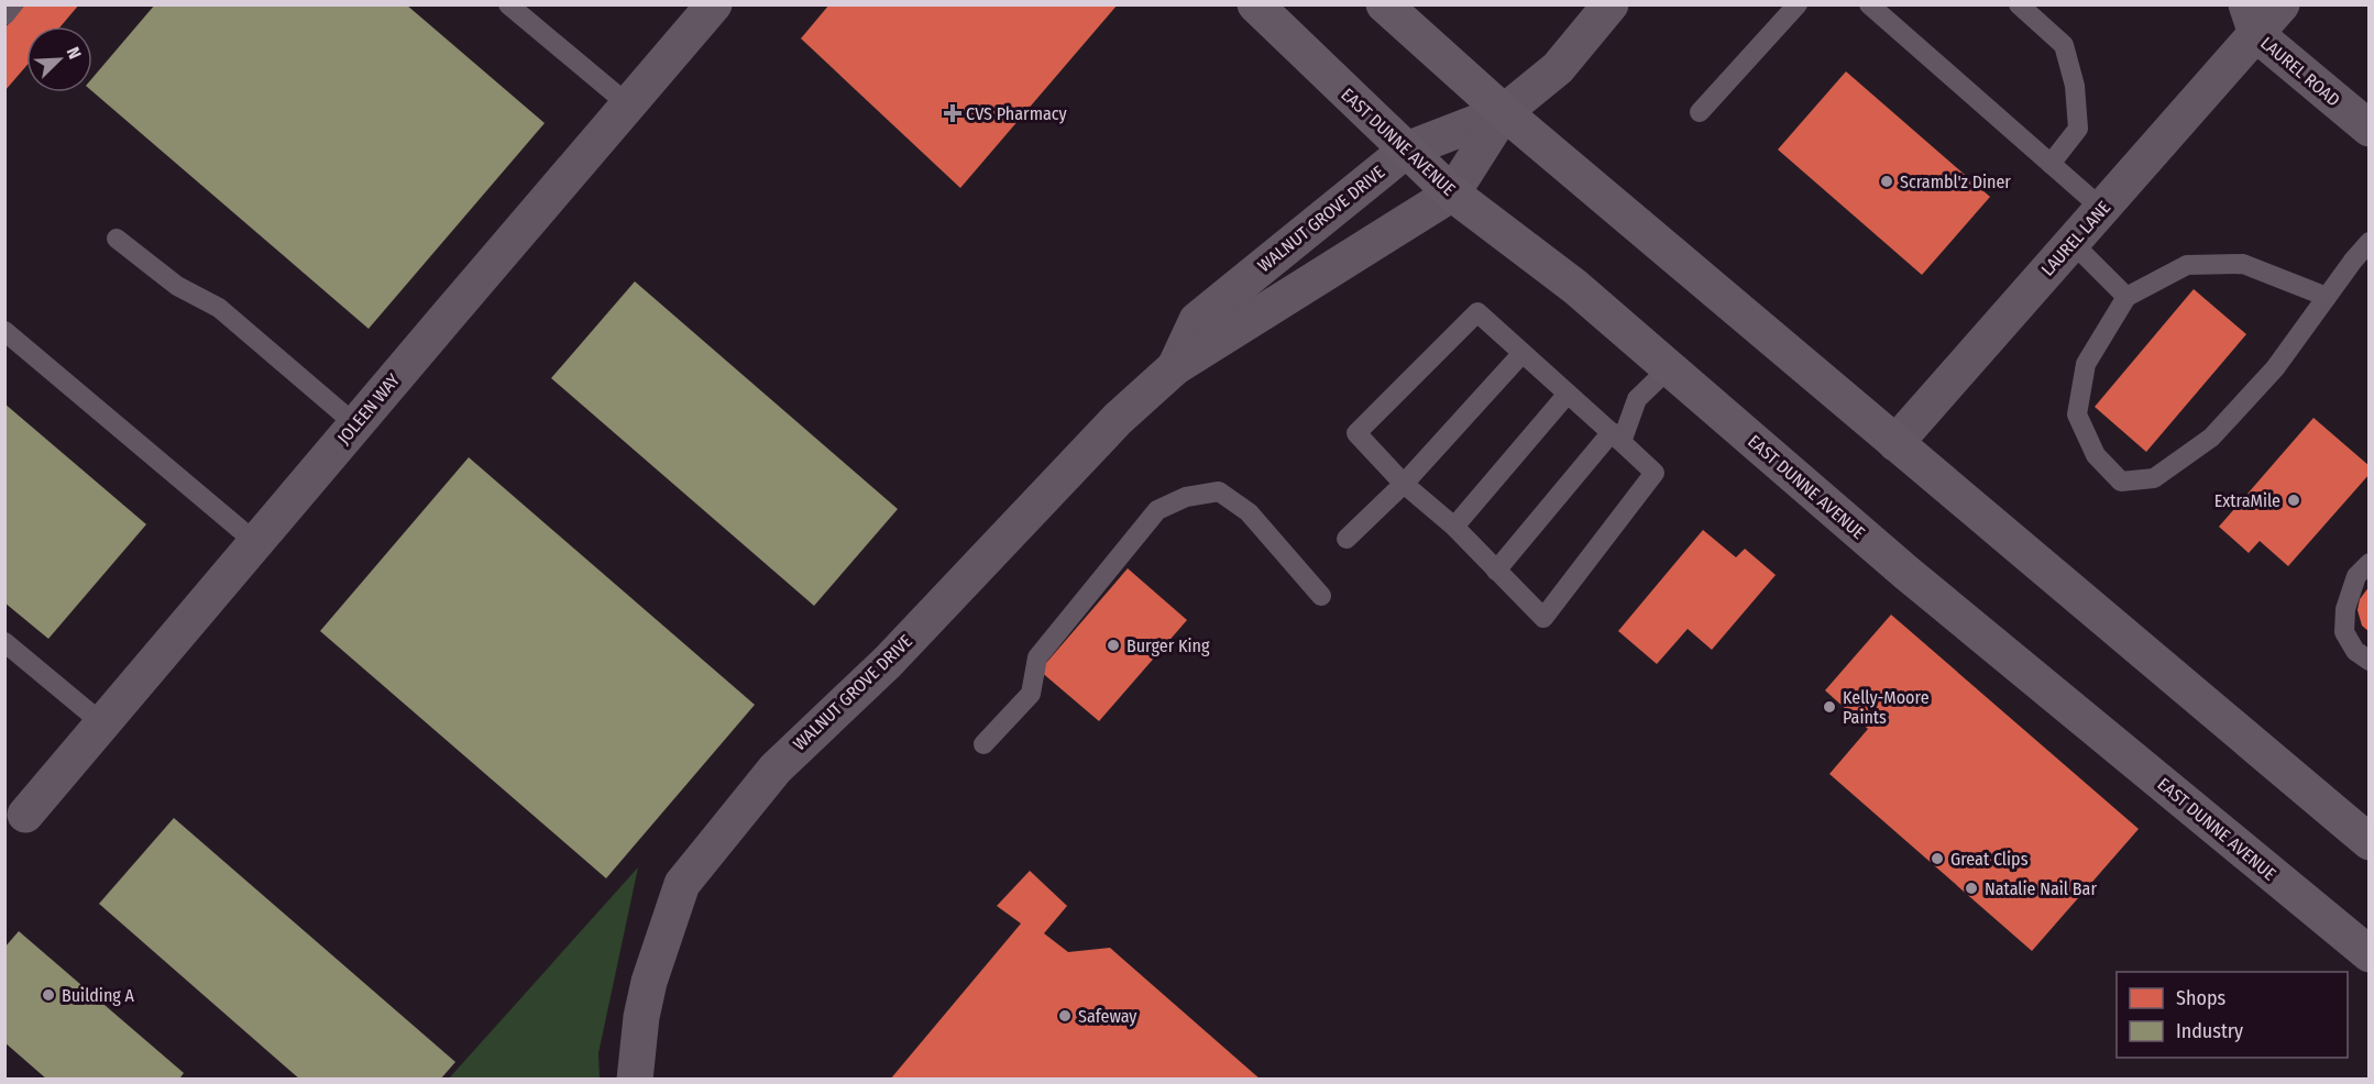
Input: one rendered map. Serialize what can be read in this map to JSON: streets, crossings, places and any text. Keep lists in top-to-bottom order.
{
  "streets": {
    "main road": ["EAST DUNNE AVENUE"],
    "street": [
      "LAUREL ROAD",
      "WALNUT GROVE DRIVE",
      "LAUREL LANE",
      "JOLEEN WAY"
    ]
  },
  "crossings": [
    ["LAUREL ROAD", "LAUREL LANE"],
    ["EAST DUNNE AVENUE", "WALNUT GROVE DRIVE"]
  ],
  "places": {
    "health": ["CVS Pharmacy"],
    "other": [
      "Scrambl'z Diner",
      "ExtraMile",
      "Burger King",
      "Kelly-Moore Paints",
      "Great Clips",
      "Natalie Nail Bar",
      "Building A",
      "Safeway"
    ]
  },
  "legend": ["Shops", "Industry"],
  "north": "top right"
}
